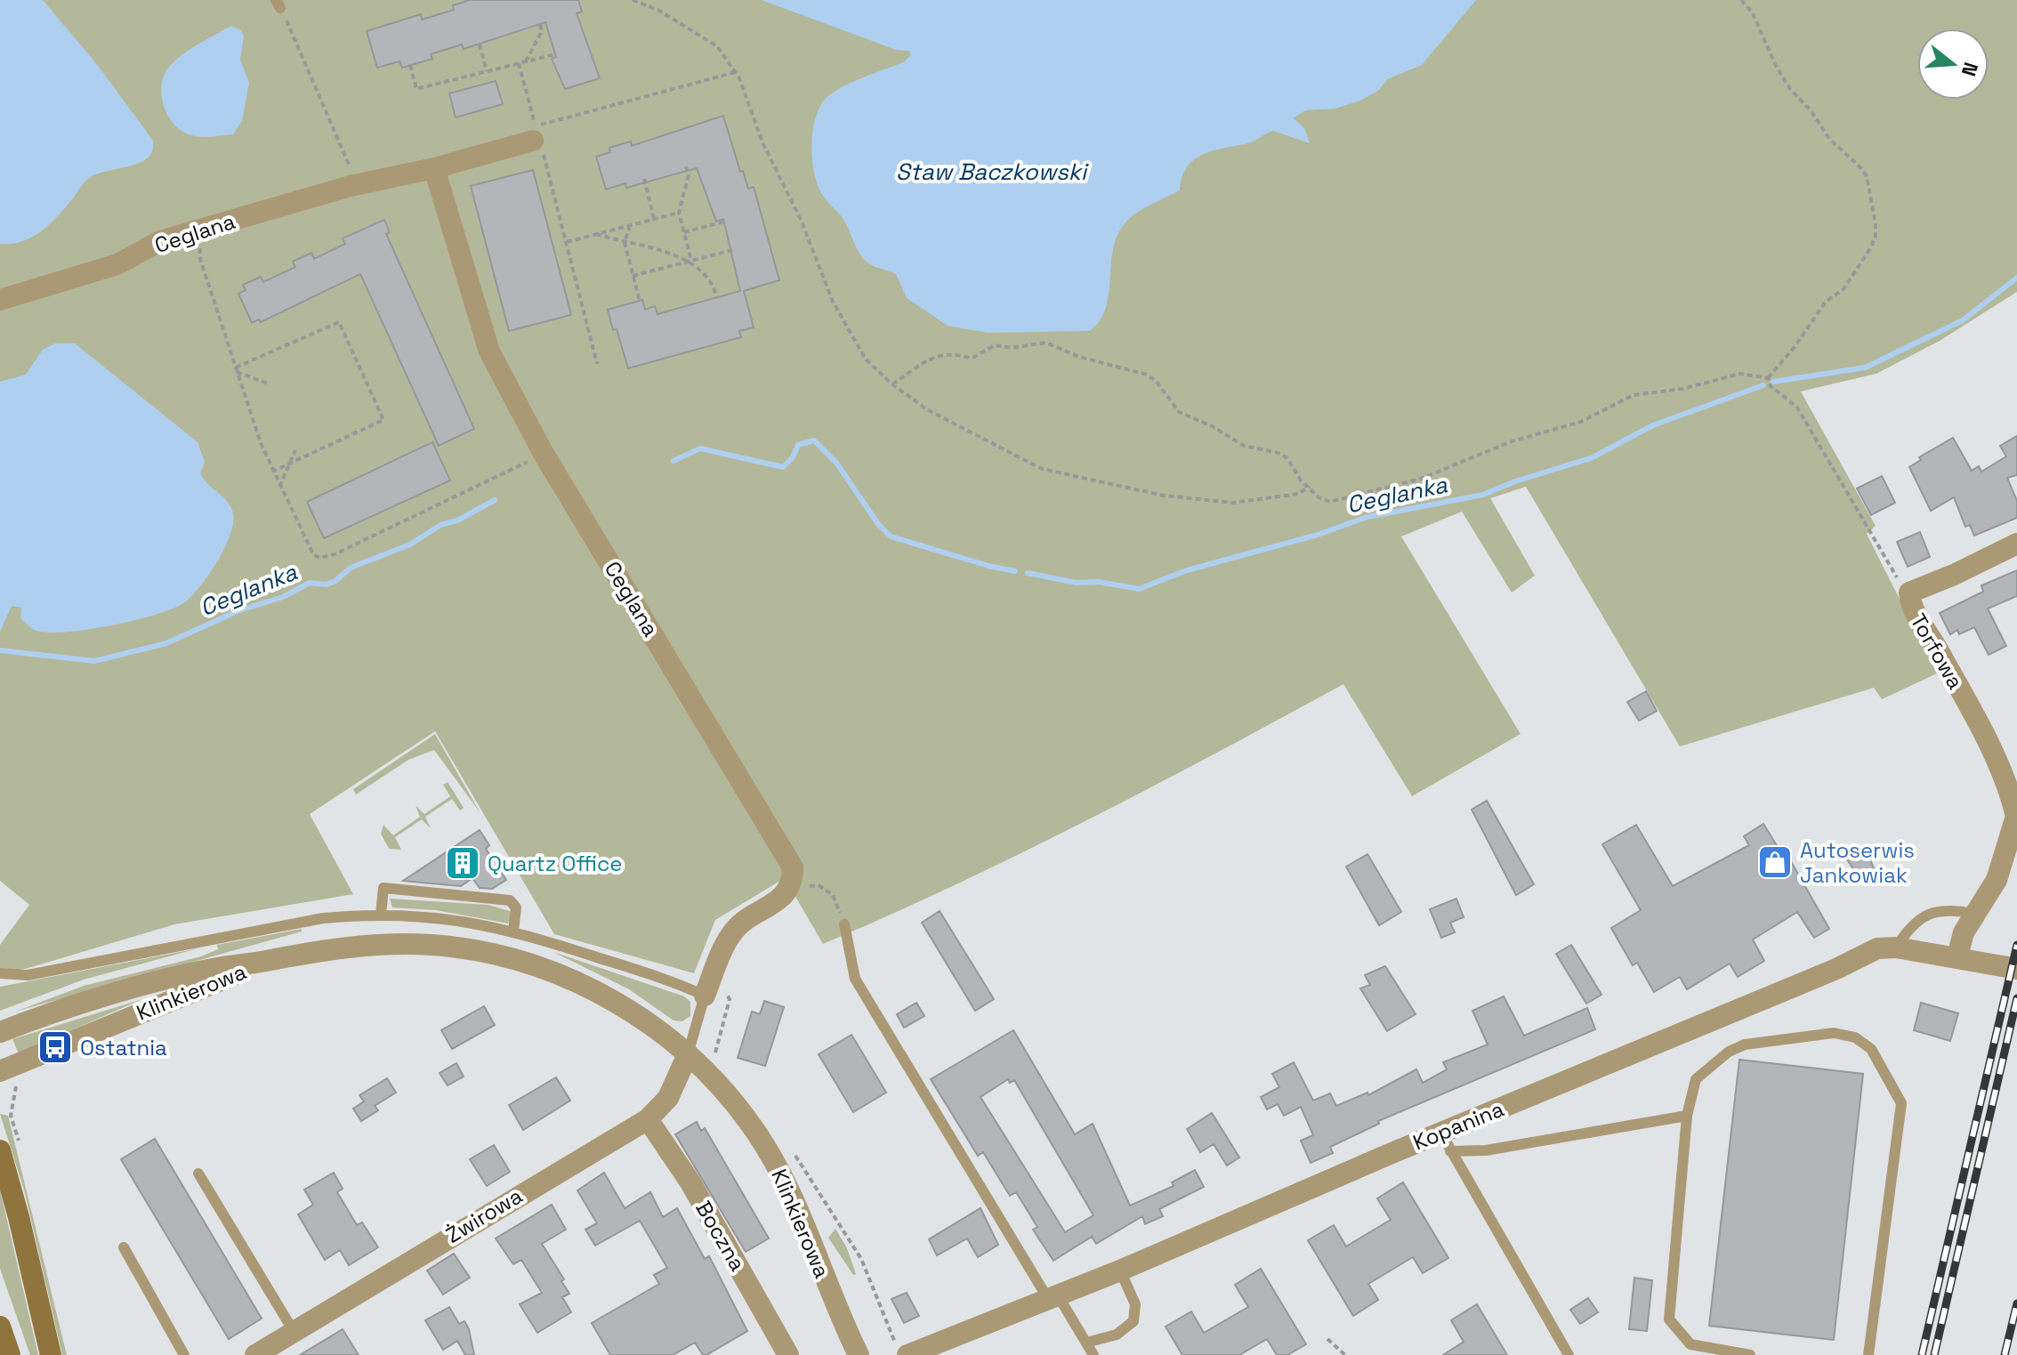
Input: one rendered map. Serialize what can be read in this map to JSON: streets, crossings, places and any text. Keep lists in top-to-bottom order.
{
  "streets": {
    "street": [
      "Ceglana",
      "Torfowa",
      "Klinkierowa",
      "Kopanina",
      "Żwirowa",
      "Boczna"
    ]
  },
  "crossings": [
    ["Klinkierowa", "Żwirowa"],
    ["Żwirowa", "Boczna"]
  ],
  "water": ["Staw Baczkowski", "Ceglanka"],
  "places": {
    "shop": ["Autoserwis Jankowiak"],
    "building": ["Quartz Office"],
    "bus stop": ["Ostatnia"]
  },
  "north": "right"
}
